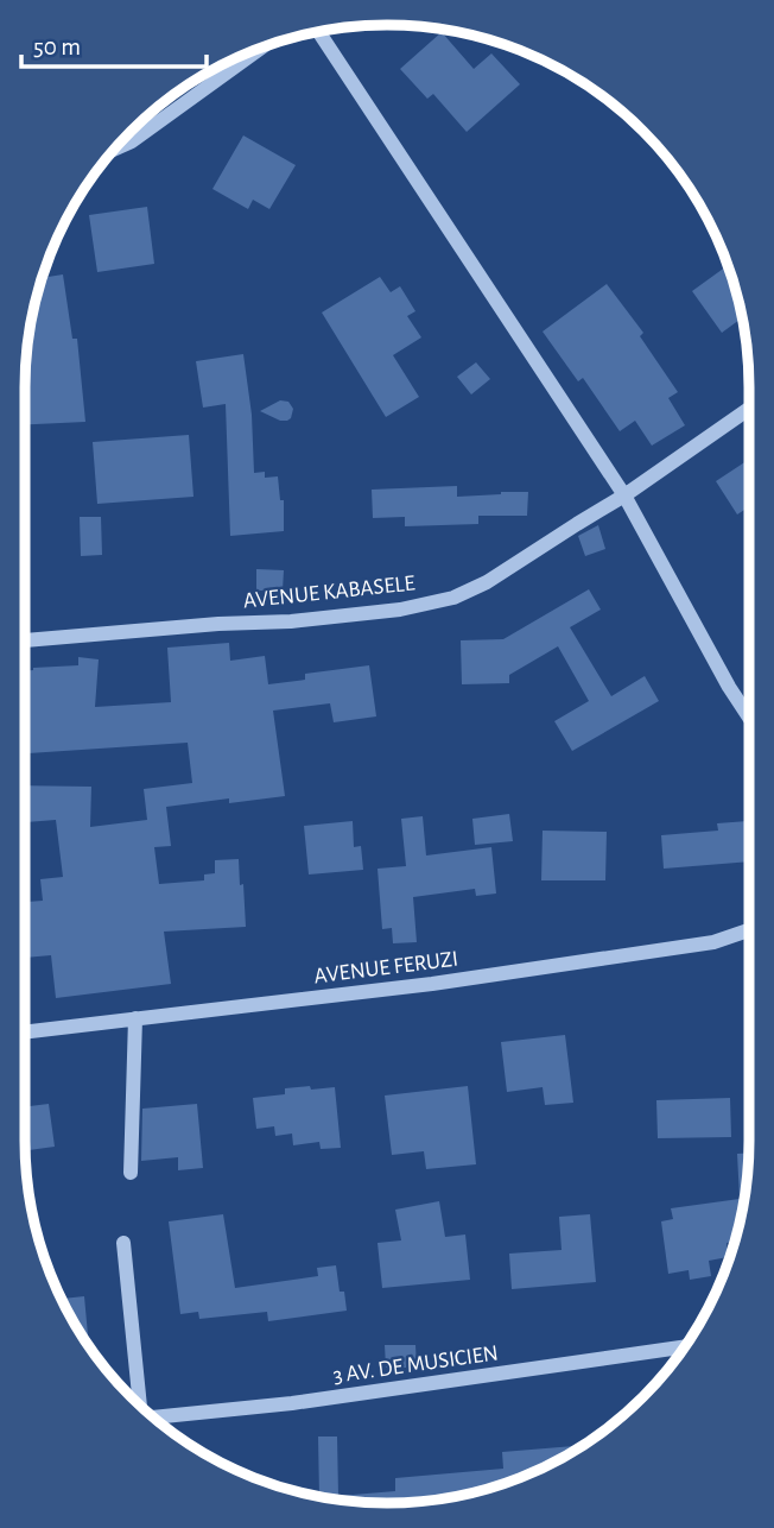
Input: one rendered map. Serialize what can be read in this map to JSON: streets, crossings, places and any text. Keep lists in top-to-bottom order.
{
  "streets": {
    "street": ["AVENUE KABASELE", "AVENUE FERUZI", "3 AV. DE MUSICIEN"]
  },
  "scale_bar": "50 m"
}
